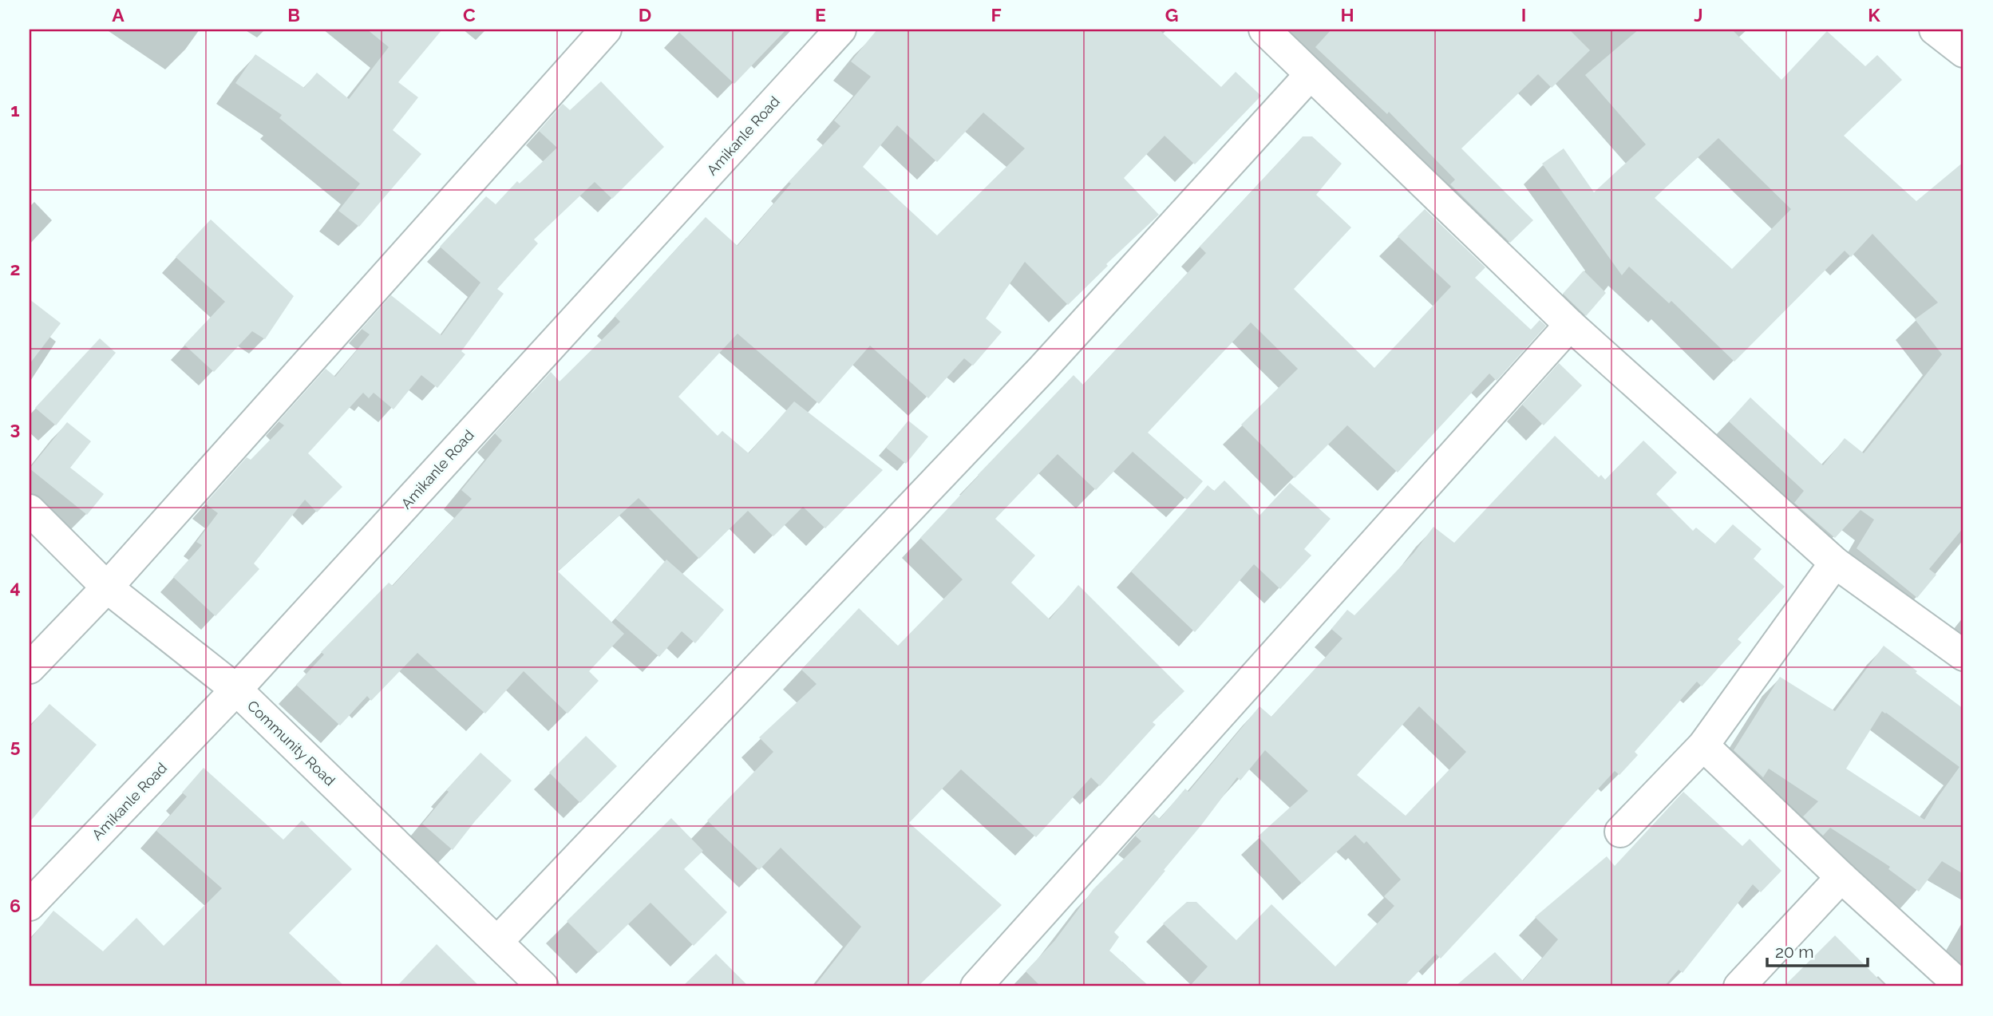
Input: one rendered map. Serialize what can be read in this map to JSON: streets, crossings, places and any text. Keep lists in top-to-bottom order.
{
  "streets": {
    "street": ["Amikanle Road", "Community Road"]
  },
  "crossings": [
    ["Amikanle Road", "Community Road"]
  ],
  "scale_bar": "20 m",
  "grid": {
    "columns": [
      "A",
      "B",
      "C",
      "D",
      "E",
      "F",
      "G",
      "H",
      "I",
      "J",
      "K"
    ],
    "rows": [
      "1",
      "2",
      "3",
      "4",
      "5",
      "6"
    ]
  }
}
